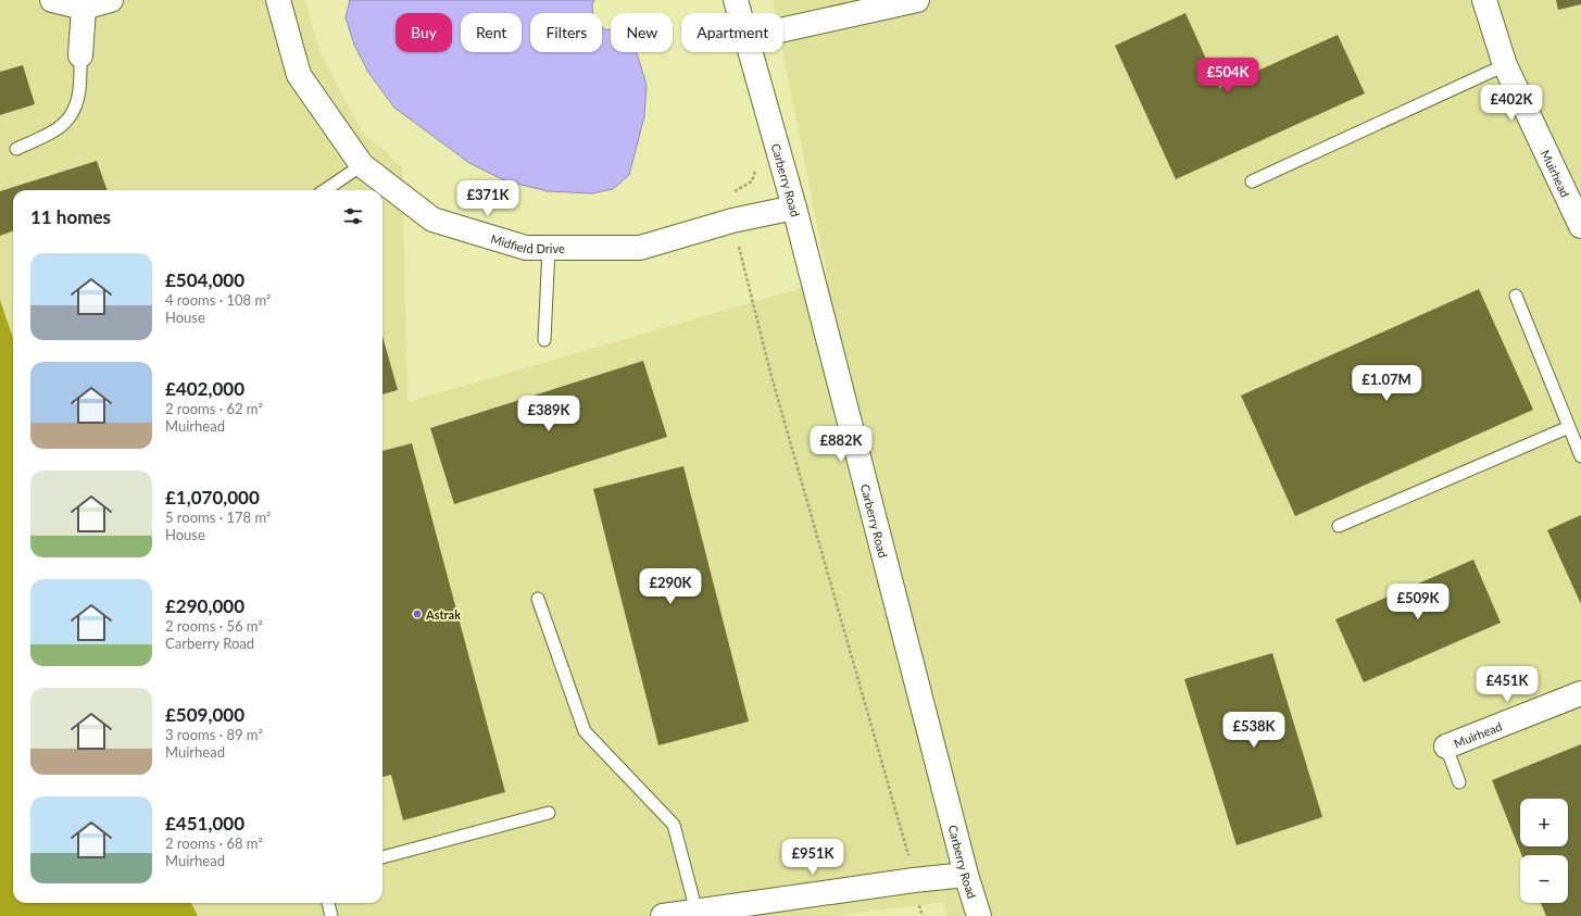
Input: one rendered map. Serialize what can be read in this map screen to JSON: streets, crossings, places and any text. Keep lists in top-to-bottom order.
{
  "streets": {
    "street": ["Muirhead", "Carberry Road", "Midfield Drive"]
  },
  "crossings": [
    ["Carberry Road", "Midfield Drive"]
  ],
  "places": ["Astrak"],
  "page": {
    "chip": [
      "Buy",
      "Rent",
      "Filters",
      "New",
      "Apartment"
    ],
    "price": [
      "£504K",
      "£402K",
      "£371K",
      "£1.07M",
      "£389K",
      "£882K",
      "£290K",
      "£509K",
      "£451K",
      "£538K",
      "£951K"
    ],
    "heading": "11 homes",
    "list": [
      {
        "name": "£504,000",
        "note": "4 rooms · 108 m² · House"
      },
      {
        "name": "£402,000",
        "note": "2 rooms · 62 m² · Muirhead"
      },
      {
        "name": "£1,070,000",
        "note": "5 rooms · 178 m² · House"
      },
      {
        "name": "£290,000",
        "note": "2 rooms · 56 m² · Carberry Road"
      },
      {
        "name": "£509,000",
        "note": "3 rooms · 89 m² · Muirhead"
      },
      {
        "name": "£451,000",
        "note": "2 rooms · 68 m² · Muirhead"
      }
    ],
    "map_buttons": ["+", "−"]
  }
}
